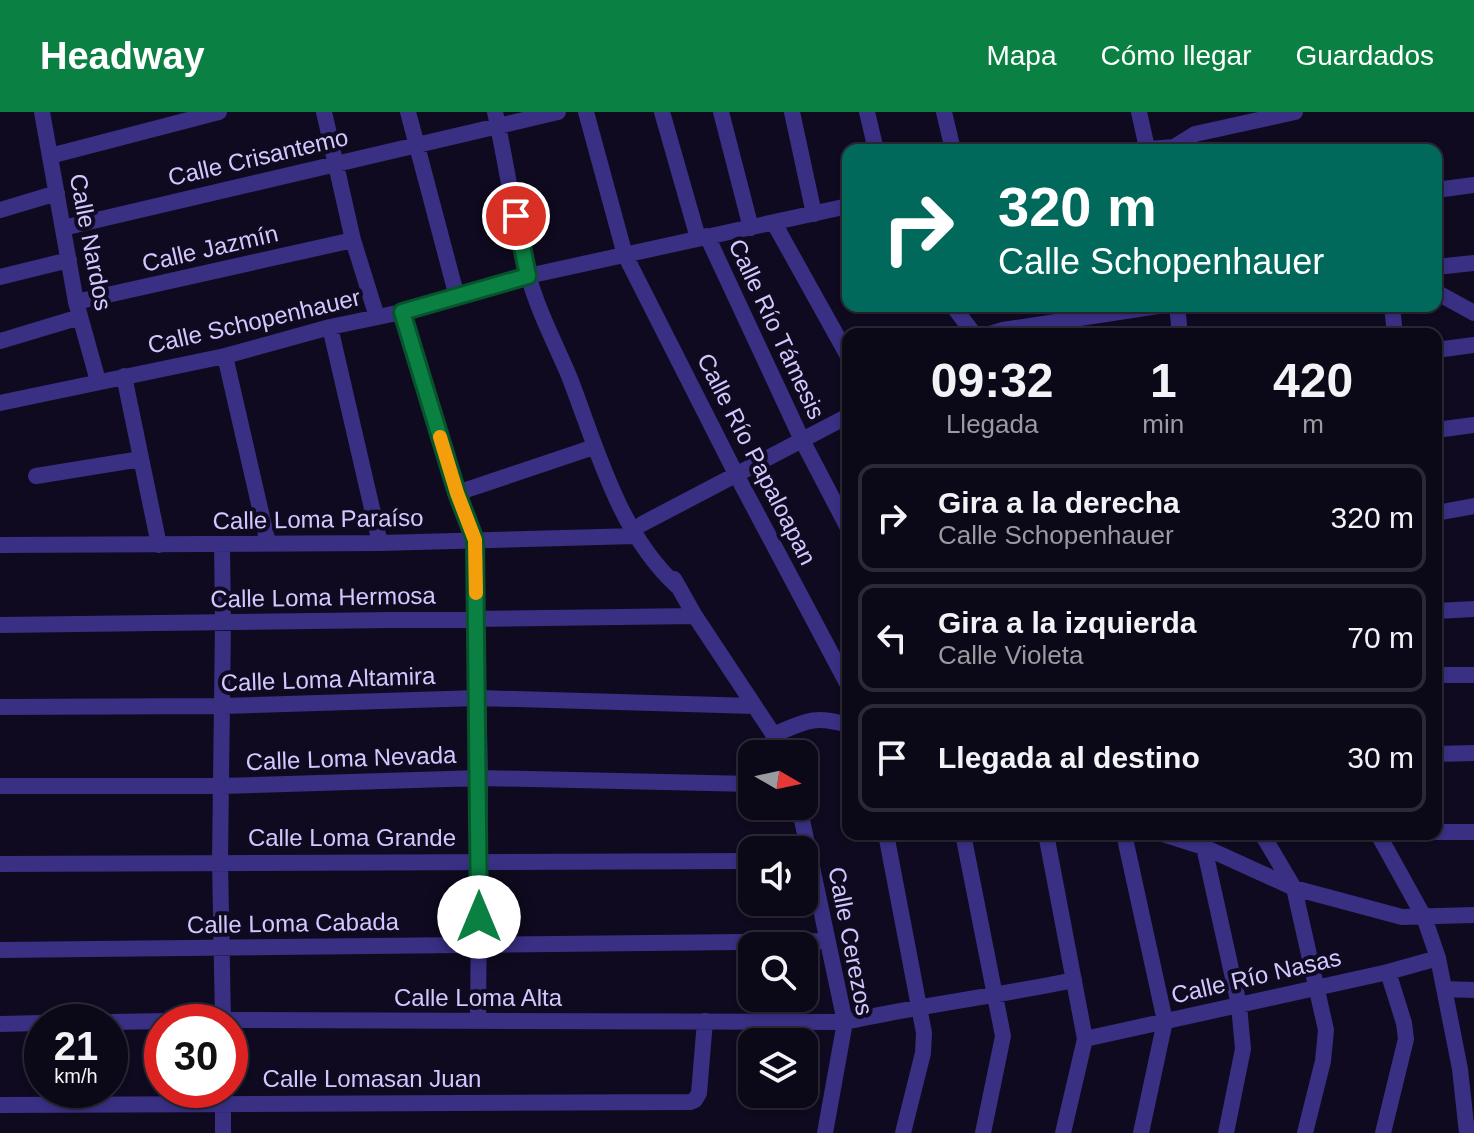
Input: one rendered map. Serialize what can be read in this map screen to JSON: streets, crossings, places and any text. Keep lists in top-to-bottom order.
{
  "streets": {
    "street": [
      "Calle Crisantemo",
      "Calle Nardos",
      "Calle Jazmín",
      "Calle Schopenhauer",
      "Calle Río Támesis",
      "Calle Río Papaloapan",
      "Calle Loma Paraíso",
      "Calle Loma Hermosa",
      "Calle Loma Altamira",
      "Calle Loma Nevada",
      "Calle Loma Grande",
      "Calle Loma Cabada",
      "Calle Cerezos",
      "Calle Río Nasas",
      "Calle Loma Alta",
      "Calle Lomasan Juan"
    ]
  },
  "crossings": [
    ["Calle Crisantemo", "Calle Nardos"],
    ["Calle Nardos", "Calle Jazmín"],
    ["Calle Nardos", "Calle Schopenhauer"],
    ["Calle Schopenhauer", "Calle Río Támesis"],
    ["Calle Schopenhauer", "Calle Río Papaloapan"],
    ["Calle Loma Cabada", "Calle Cerezos"],
    ["Calle Cerezos", "Calle Loma Alta"],
    ["Calle Loma Alta", "Calle Lomasan Juan"]
  ],
  "north": "right",
  "page": {
    "header": "Headway",
    "nav": ["Mapa", "Cómo llegar", "Guardados"],
    "turn": ["320 m", "Calle Schopenhauer"],
    "eta": [
      "09:32",
      "Llegada",
      "1",
      "min",
      "420",
      "m"
    ],
    "list": [
      {
        "name": "Gira a la derecha",
        "note": "Calle Schopenhauer",
        "value": "320 m"
      },
      {
        "name": "Gira a la izquierda",
        "note": "Calle Violeta",
        "value": "70 m"
      },
      {
        "name": "Llegada al destino",
        "value": "30 m"
      }
    ],
    "speed": "21 km/h",
    "limit": "30"
  }
}
